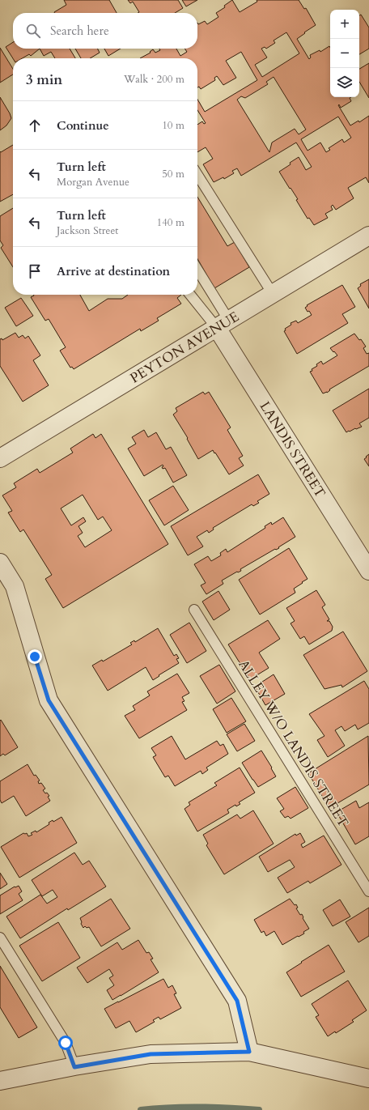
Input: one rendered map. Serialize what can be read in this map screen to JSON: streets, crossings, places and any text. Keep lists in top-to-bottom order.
{
  "streets": {
    "street": ["PEYTON AVENUE", "LANDIS STREET"],
    "lane": ["ALLEY W/O LANDIS STREET"]
  },
  "crossings": [
    ["PEYTON AVENUE", "LANDIS STREET"]
  ],
  "page": {
    "map_buttons": ["+", "−"],
    "search": "Search here",
    "heading": ["3 min", "Walk · 200 m"],
    "list": [
      ["Continue", "10 m"],
      ["Turn left", "Morgan Avenue", "50 m"],
      ["Turn left", "Jackson Street", "140 m"],
      "Arrive at destination"
    ]
  }
}
